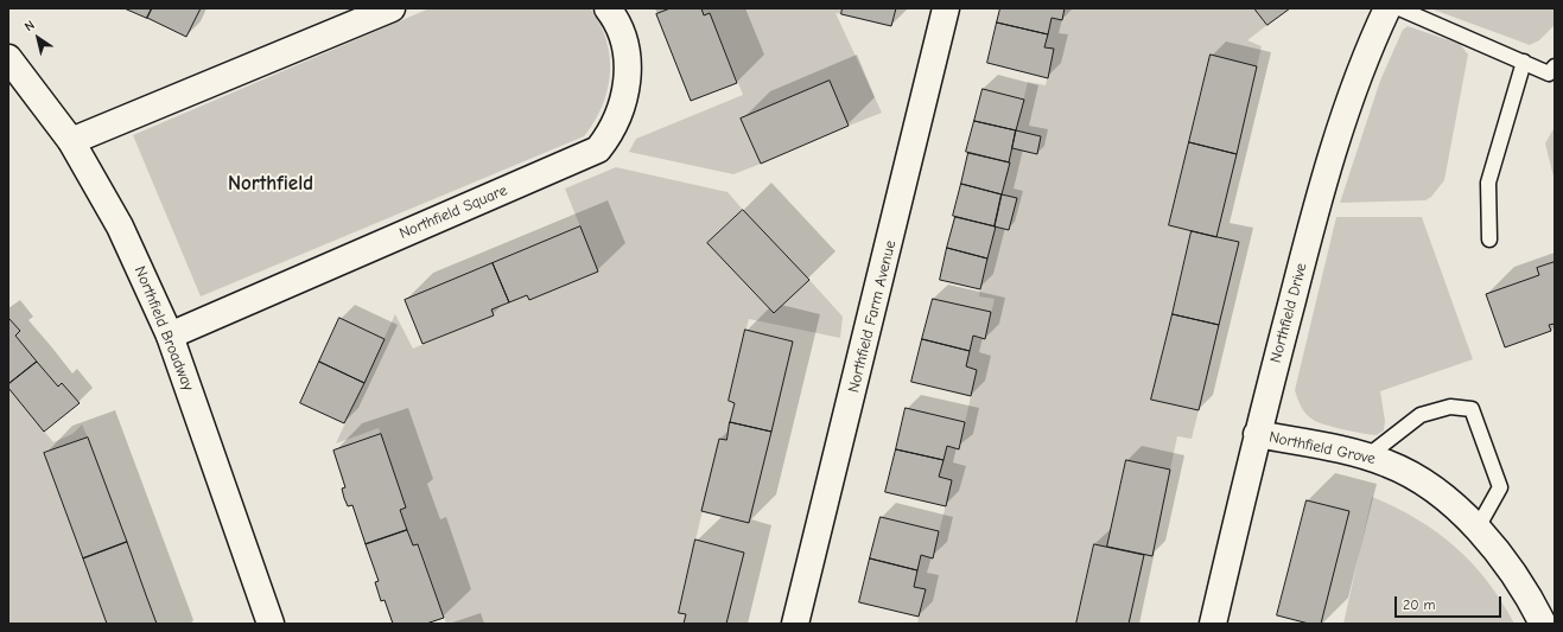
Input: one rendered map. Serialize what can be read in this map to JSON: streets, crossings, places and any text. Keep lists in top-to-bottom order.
{
  "streets": {
    "street": [
      "Northfield Square",
      "Northfield Drive",
      "Northfield Farm Avenue",
      "Northfield Broadway",
      "Northfield Grove"
    ]
  },
  "crossings": [
    ["Northfield Square", "Northfield Broadway"],
    ["Northfield Drive", "Northfield Grove"]
  ],
  "districts": ["Northfield"],
  "scale_bar": "20 m",
  "north": "top left"
}
